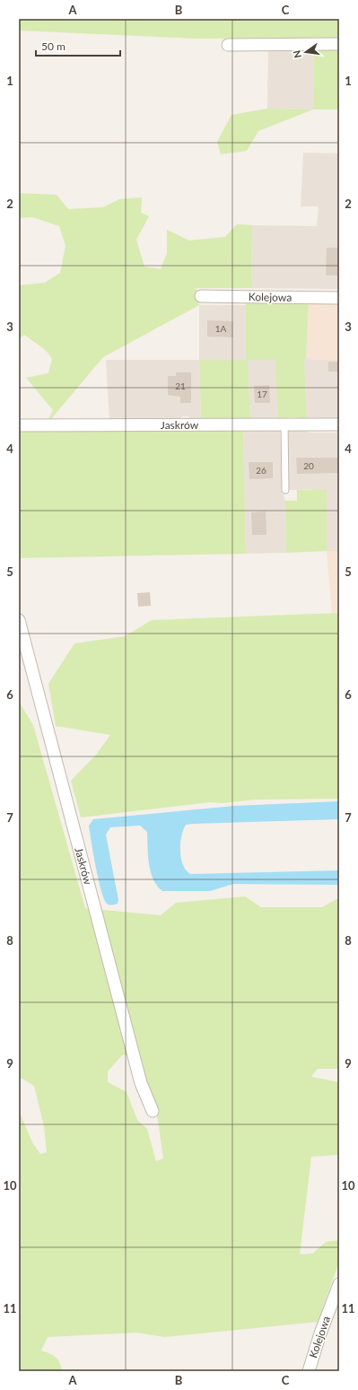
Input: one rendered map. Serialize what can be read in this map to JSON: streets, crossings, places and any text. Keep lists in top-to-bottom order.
{
  "streets": {
    "street": ["Kolejowa", "Jaskrów"]
  },
  "house_numbers": [
    "1A",
    "21",
    "17",
    "20",
    "26"
  ],
  "scale_bar": "50 m",
  "north": "left",
  "grid": {
    "columns": ["A", "B", "C"],
    "rows": [
      "1",
      "2",
      "3",
      "4",
      "5",
      "6",
      "7",
      "8",
      "9",
      "10",
      "11"
    ]
  }
}
